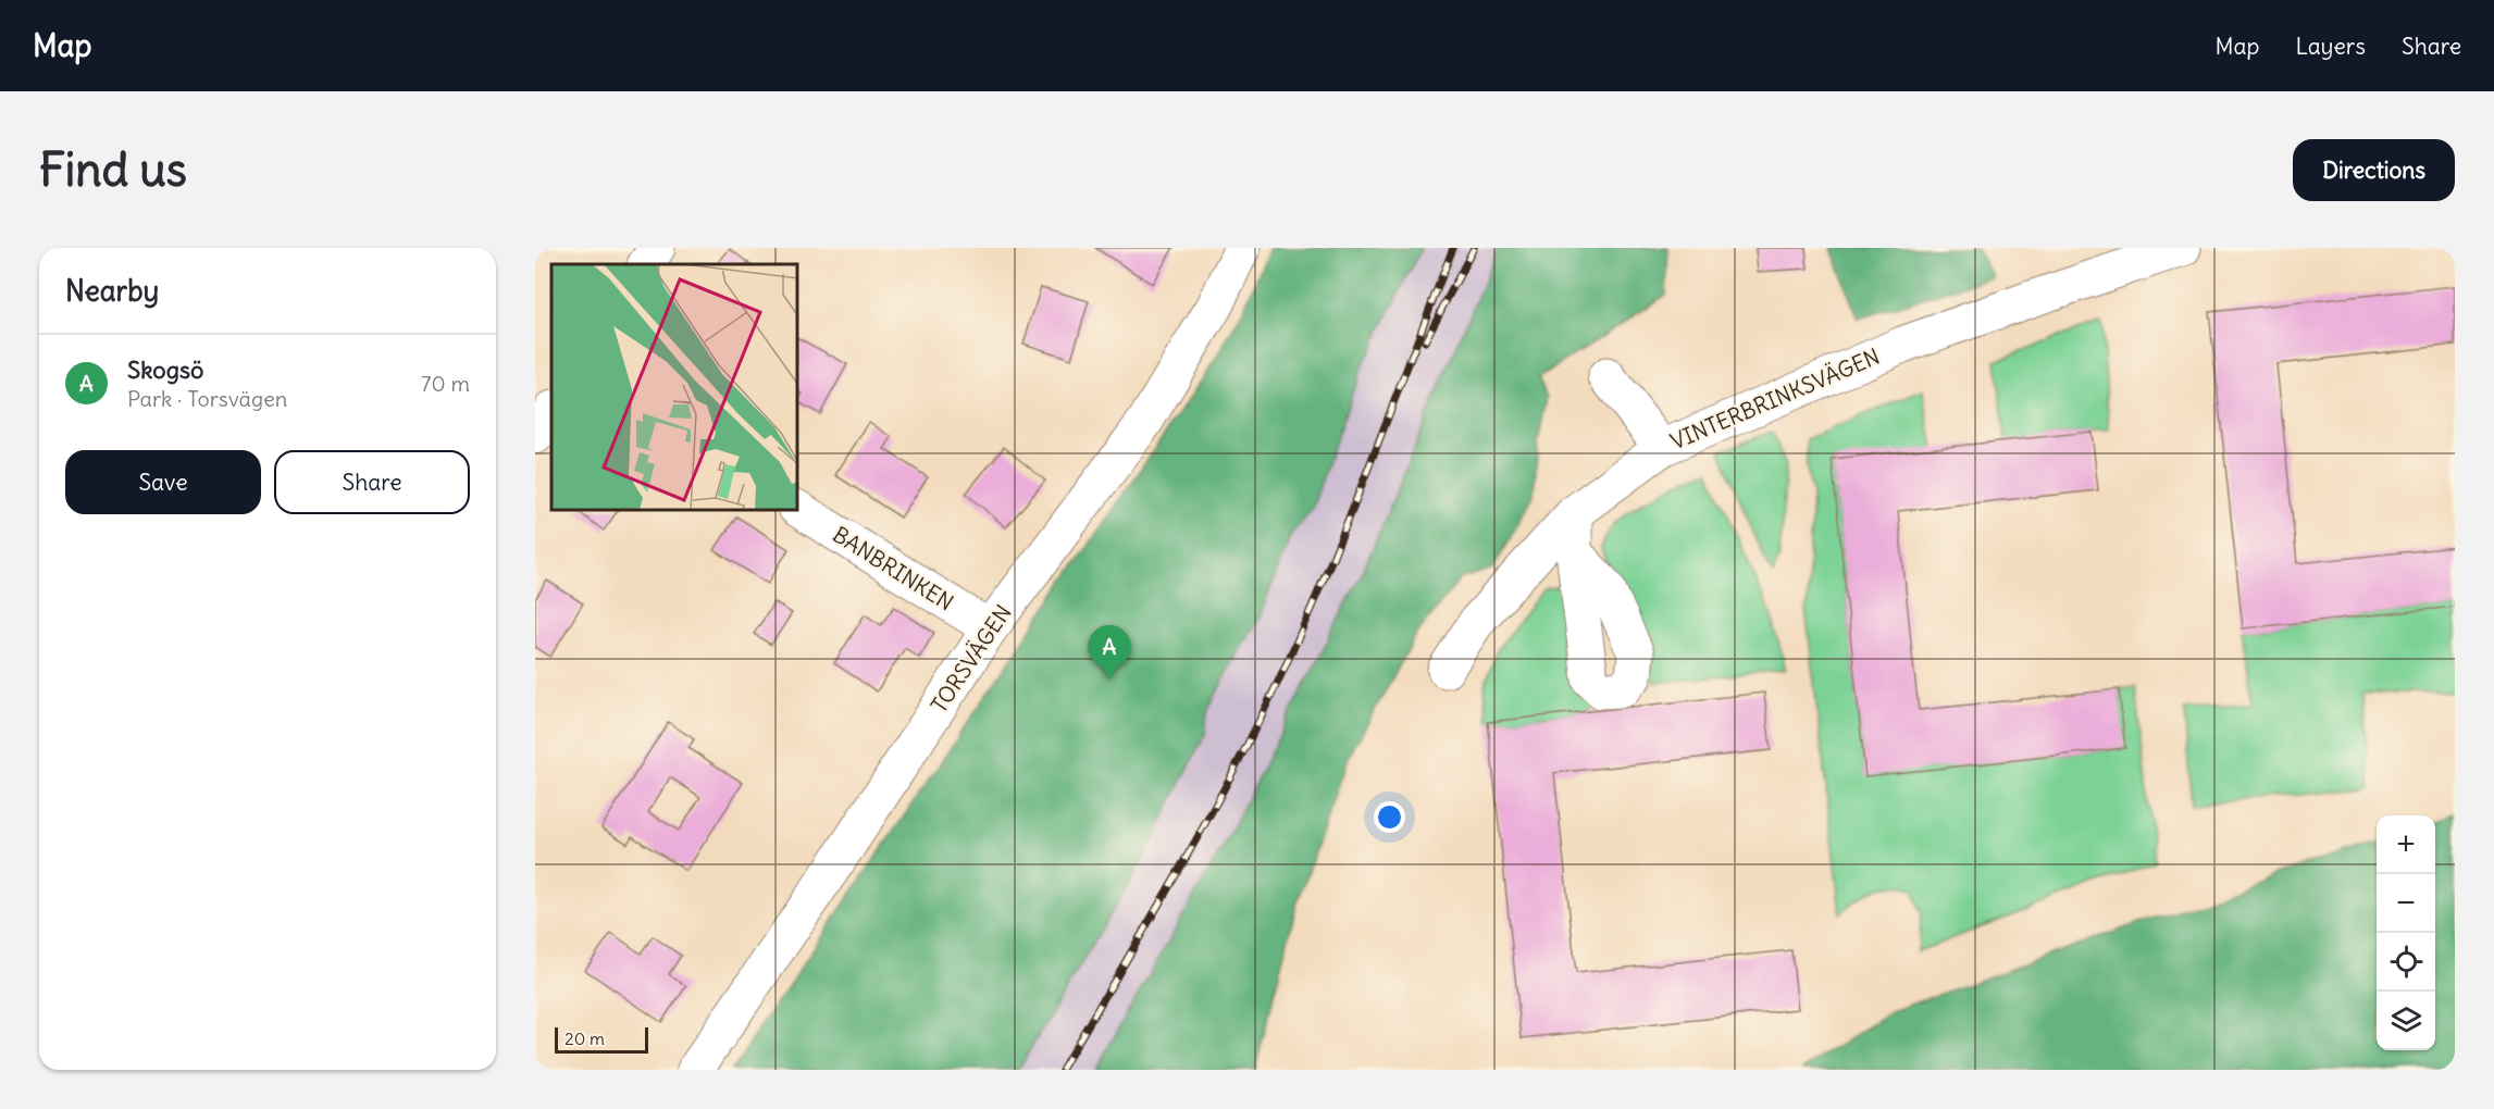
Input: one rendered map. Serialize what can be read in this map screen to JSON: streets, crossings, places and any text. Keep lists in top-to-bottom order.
{
  "streets": {
    "street": ["VINTERBRINKSVÄGEN", "BANBRINKEN", "TORSVÄGEN"]
  },
  "crossings": [
    ["BANBRINKEN", "TORSVÄGEN"]
  ],
  "scale_bar": "20 m",
  "page": {
    "header": "Map",
    "nav": ["Map", "Layers", "Share"],
    "buttons": [
      "Directions",
      ["Save", "Share"]
    ],
    "title": "Find us",
    "heading": "Nearby",
    "list": [
      {
        "mark": "A",
        "name": "Skogsö",
        "note": "Park · Torsvägen",
        "value": "70 m"
      }
    ],
    "pins": "A",
    "map_buttons": ["+", "−"],
    "scale": "20 m"
  }
}
